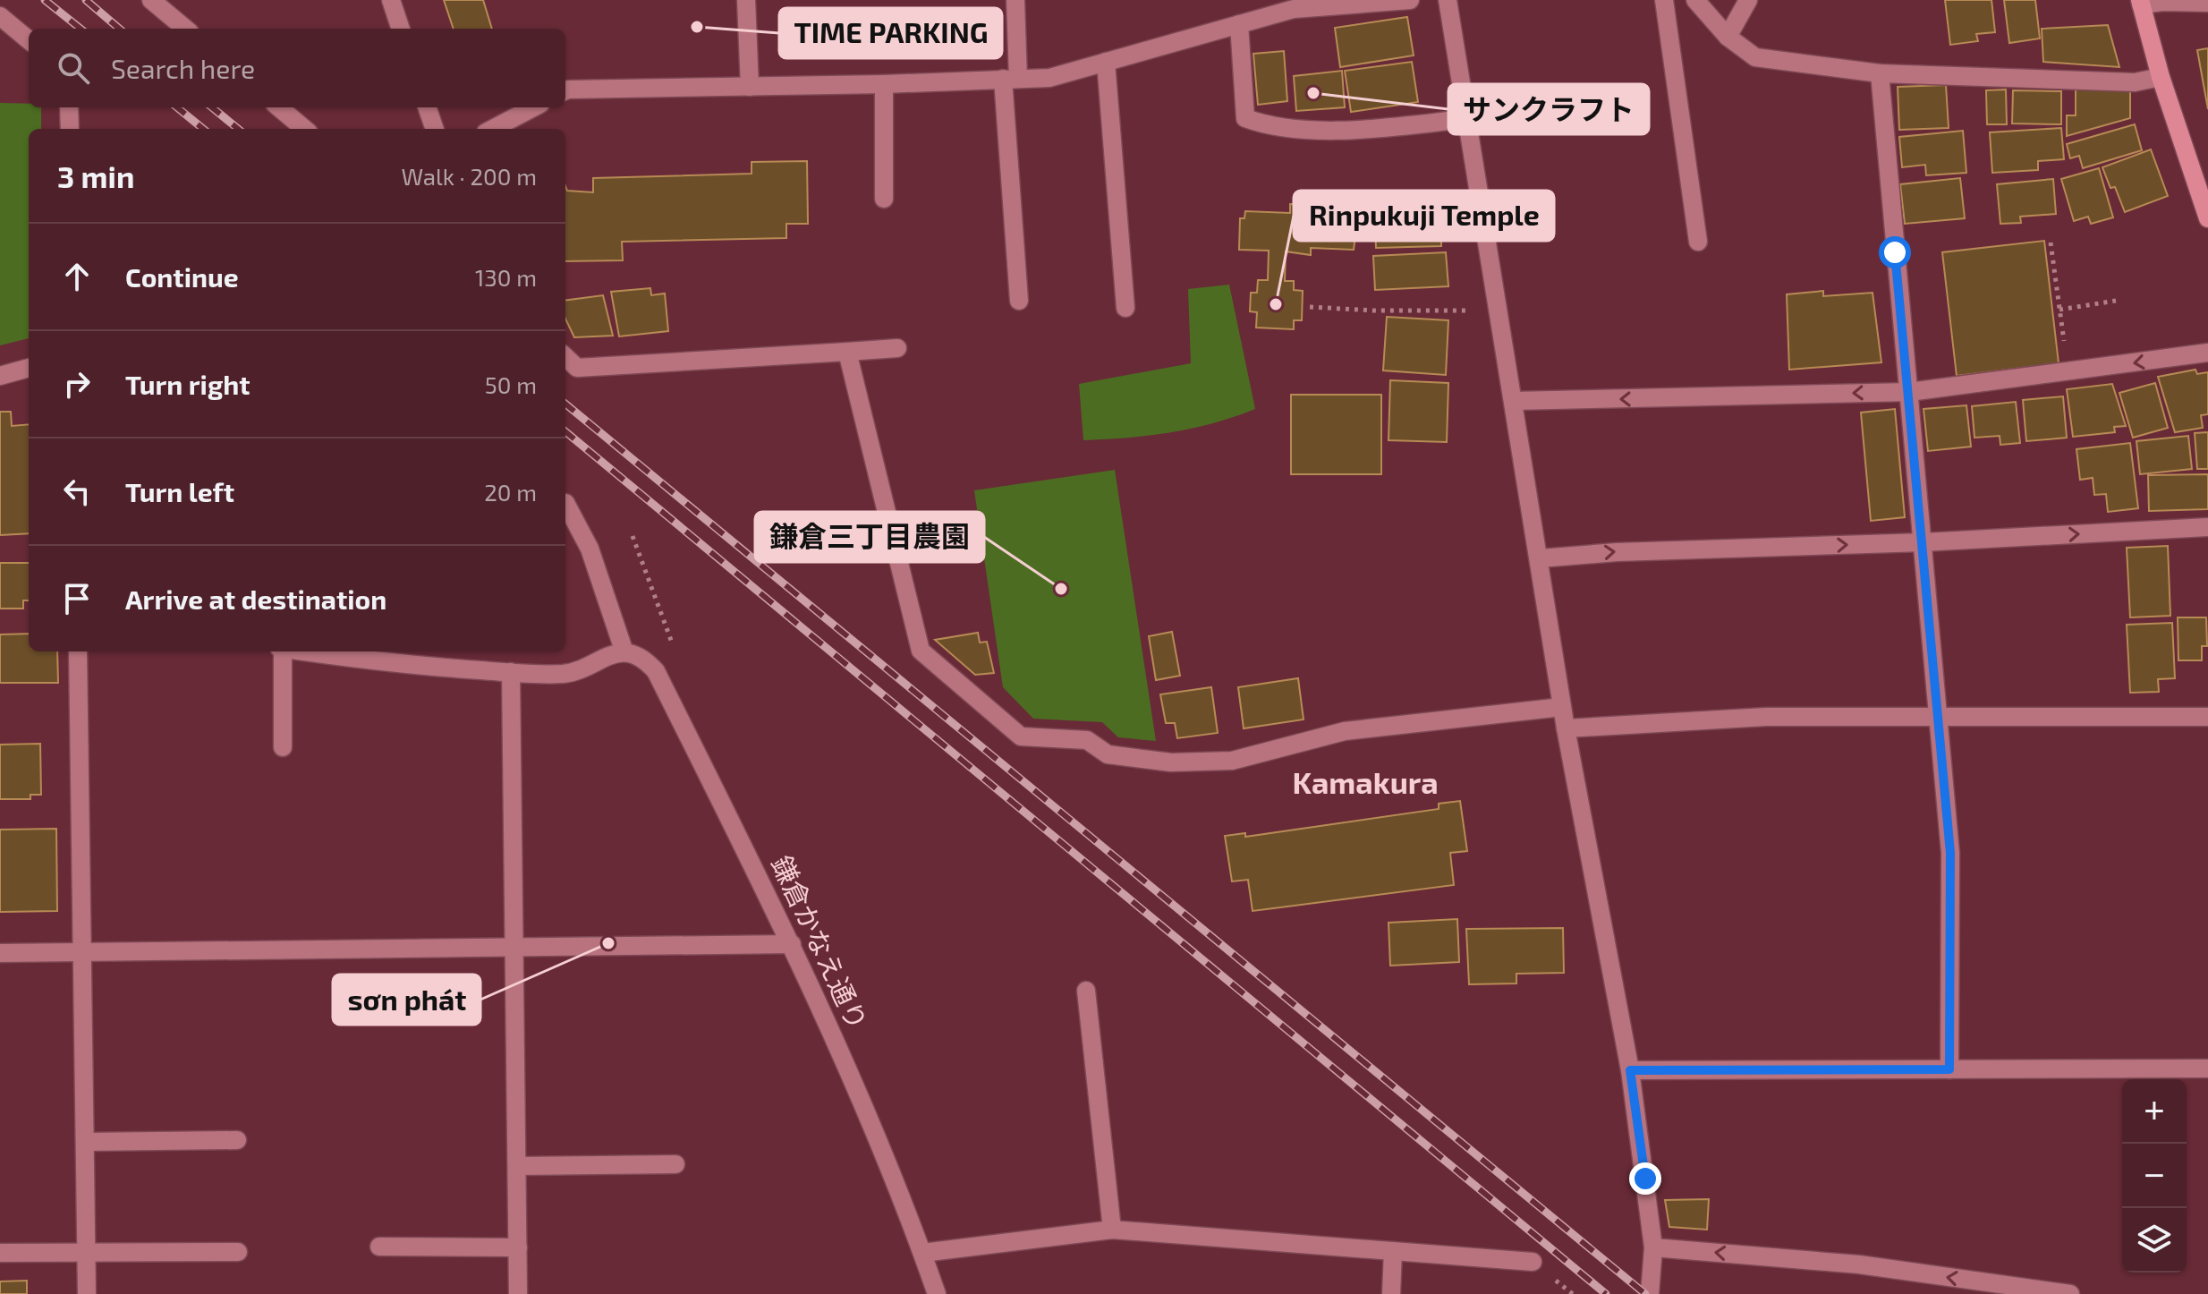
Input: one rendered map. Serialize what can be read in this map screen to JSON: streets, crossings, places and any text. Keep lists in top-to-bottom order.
{
  "streets": {
    "street": ["鎌倉かなえ通り"]
  },
  "districts": ["Kamakura"],
  "places": [
    "TIME PARKING",
    "サンクラフト",
    "Rinpukuji Temple",
    "鎌倉三丁目農園",
    "sơn phát"
  ],
  "page": {
    "search": "Search here",
    "heading": ["3 min", "Walk · 200 m"],
    "list": [
      ["Continue", "130 m"],
      ["Turn right", "50 m"],
      ["Turn left", "20 m"],
      "Arrive at destination"
    ],
    "map_buttons": ["+", "−"]
  }
}
